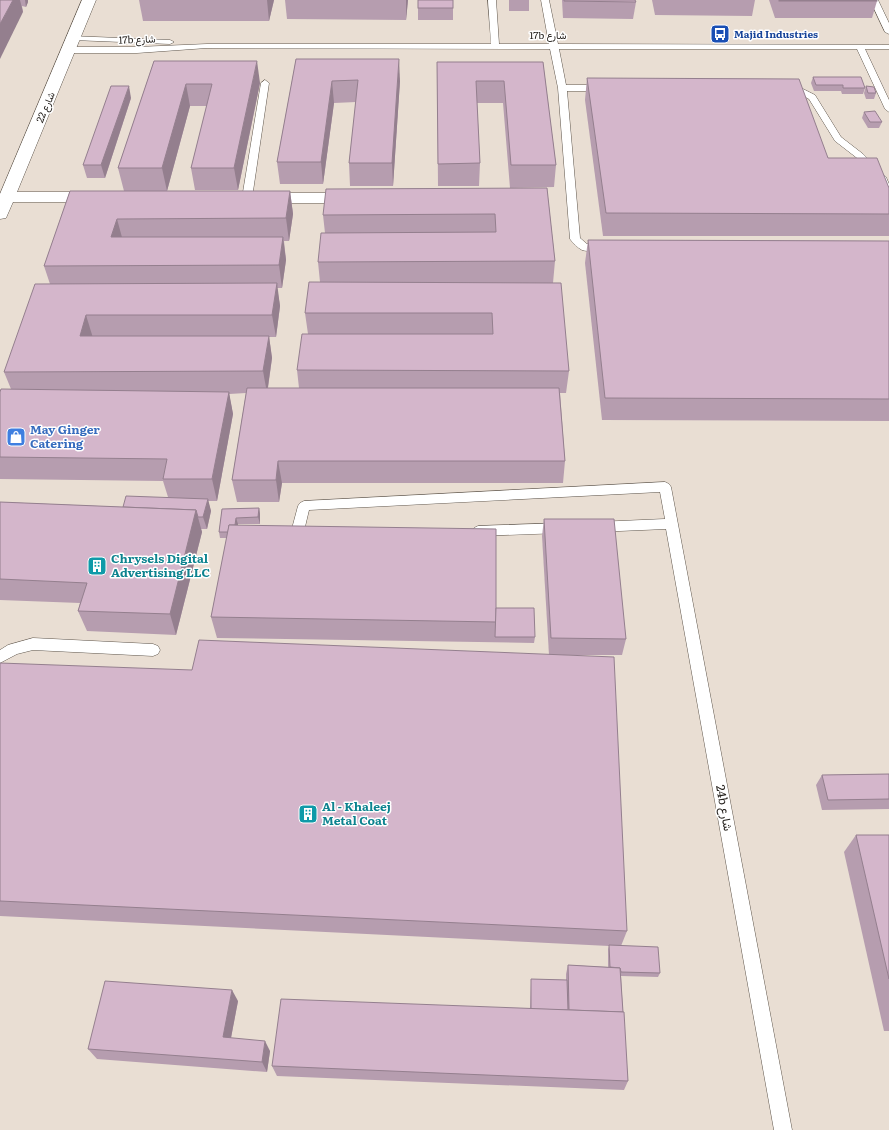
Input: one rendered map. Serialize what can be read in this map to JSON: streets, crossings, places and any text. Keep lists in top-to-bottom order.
{
  "streets": {
    "street": ["شارع 22"],
    "lane": ["17b شارع", "24b شارع"]
  },
  "crossings": [
    ["17b شارع", "شارع 22"]
  ],
  "places": {
    "bus stop": ["Majid Industries"],
    "shop": ["May Ginger Catering"],
    "building": ["Chrysels Digital Advertising LLC", "Al - Khaleej Metal Coat"]
  }
}
